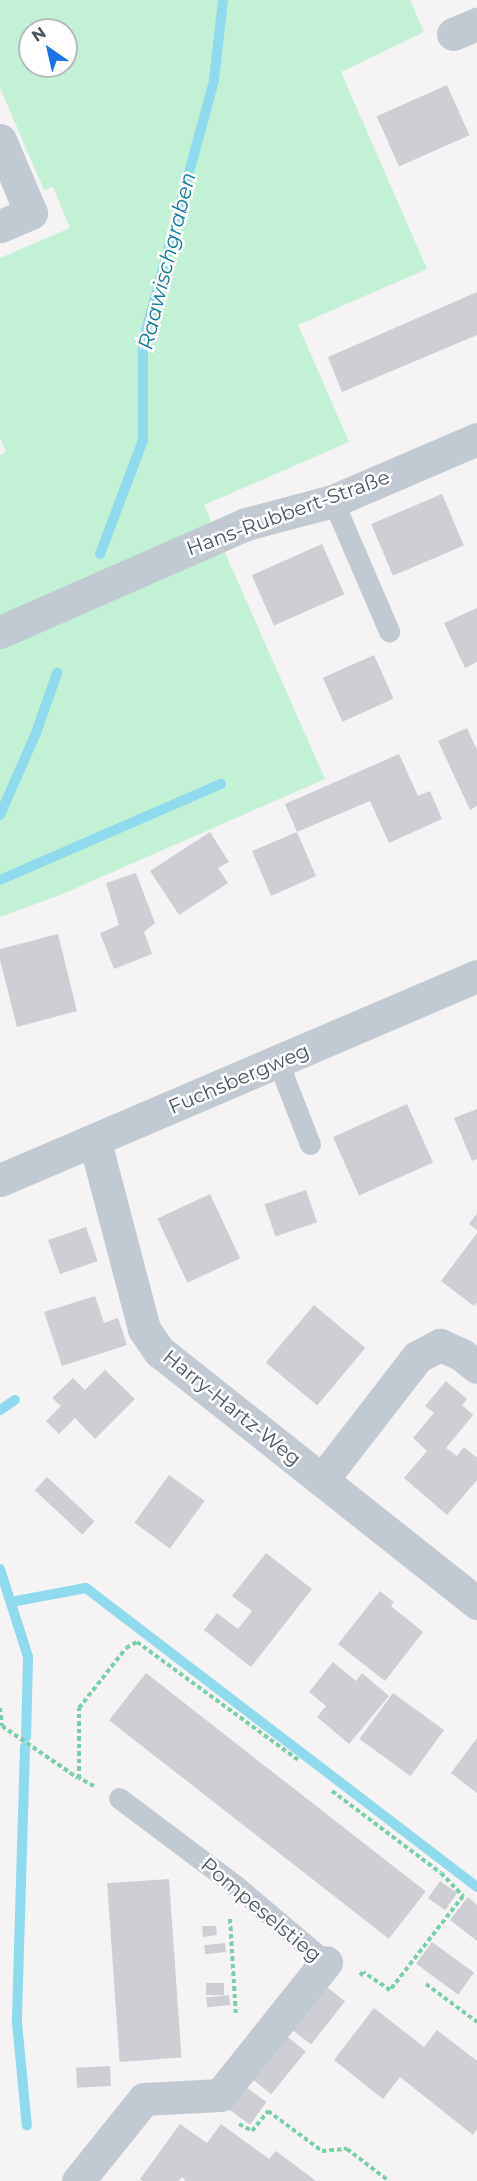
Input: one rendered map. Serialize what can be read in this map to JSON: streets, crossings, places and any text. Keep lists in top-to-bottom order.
{
  "streets": {
    "street": [
      "Hans-Rubbert-Straße",
      "Fuchsbergweg",
      "Harry-Hartz-Weg",
      "Pompeselstieg"
    ]
  },
  "crossings": [
    ["Fuchsbergweg", "Harry-Hartz-Weg"]
  ],
  "water": ["Raawischgraben"],
  "north": "top left"
}
